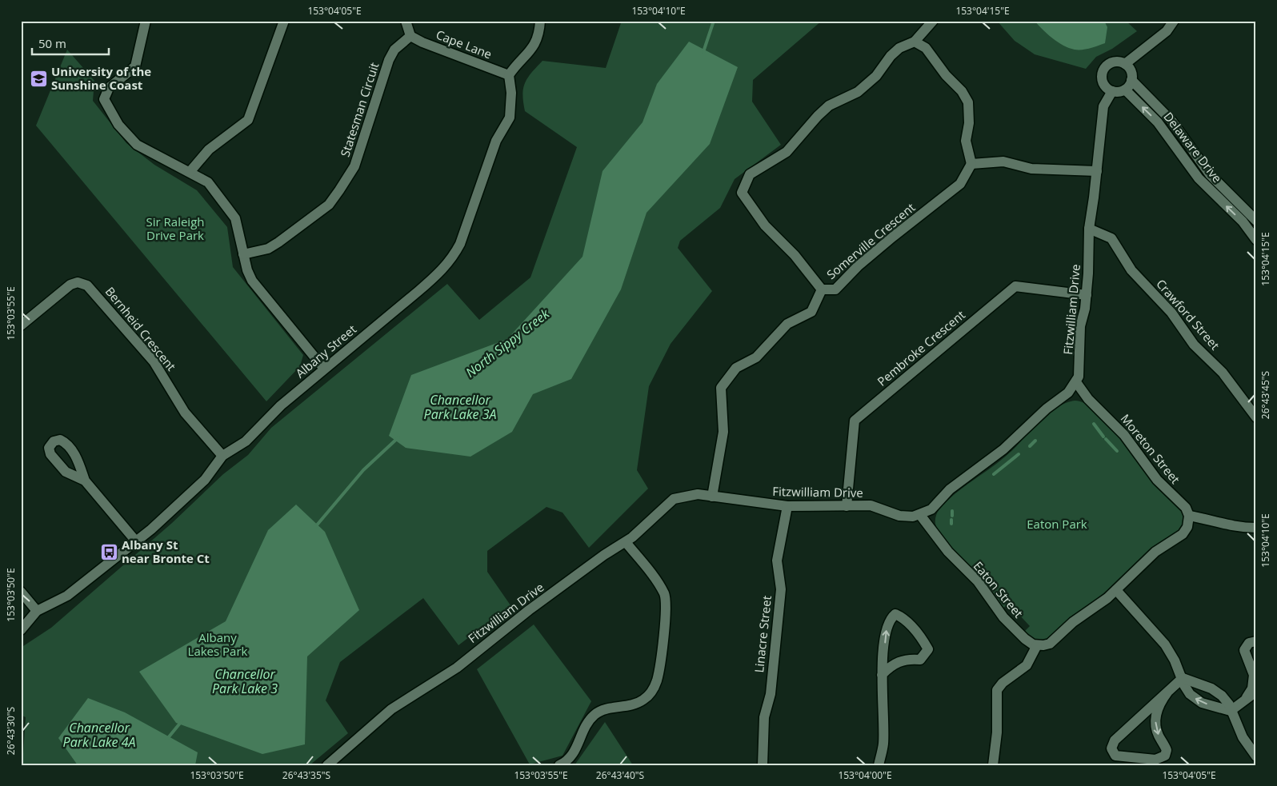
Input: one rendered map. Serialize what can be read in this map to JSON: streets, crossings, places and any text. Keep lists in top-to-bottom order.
{
  "streets": {
    "street": [
      "Cape Lane",
      "Statesman Circuit",
      "Delaware Drive",
      "Somerville Crescent",
      "Fitzwilliam Drive",
      "Crawford Street",
      "Bernheid Crescent",
      "Pembroke Crescent",
      "Albany Street",
      "Moreton Street",
      "Eaton Street",
      "Linacre Street"
    ]
  },
  "crossings": [
    ["Cape Lane", "Statesman Circuit"],
    ["Cape Lane", "Albany Street"],
    ["Delaware Drive", "Fitzwilliam Drive"],
    ["Somerville Crescent", "Fitzwilliam Drive"],
    ["Fitzwilliam Drive", "Crawford Street"],
    ["Fitzwilliam Drive", "Pembroke Crescent"],
    ["Fitzwilliam Drive", "Moreton Street"],
    ["Fitzwilliam Drive", "Eaton Street"],
    ["Fitzwilliam Drive", "Linacre Street"],
    ["Bernheid Crescent", "Albany Street"]
  ],
  "water": [
    "North Sippy Creek",
    "Chancellor Park Lake 3A",
    "Chancellor Park Lake 3",
    "Chancellor Park Lake 4A"
  ],
  "parks": ["Sir Raleigh Drive Park", "Eaton Park", "Albany Lakes Park"],
  "places": {
    "school or university": ["University of the Sunshine Coast"],
    "bus stop": ["Albany St near Bronte Ct"]
  },
  "scale_bar": "50 m",
  "coordinates": [
    "153°04'05\"E",
    "153°04'10\"E",
    "153°04'15\"E",
    "153°03'55\"E",
    "26°43'45\"S",
    "153°03'50\"E",
    "26°43'30\"S",
    "26°43'35\"S",
    "26°43'40\"S",
    "153°04'00\"E"
  ]
}
